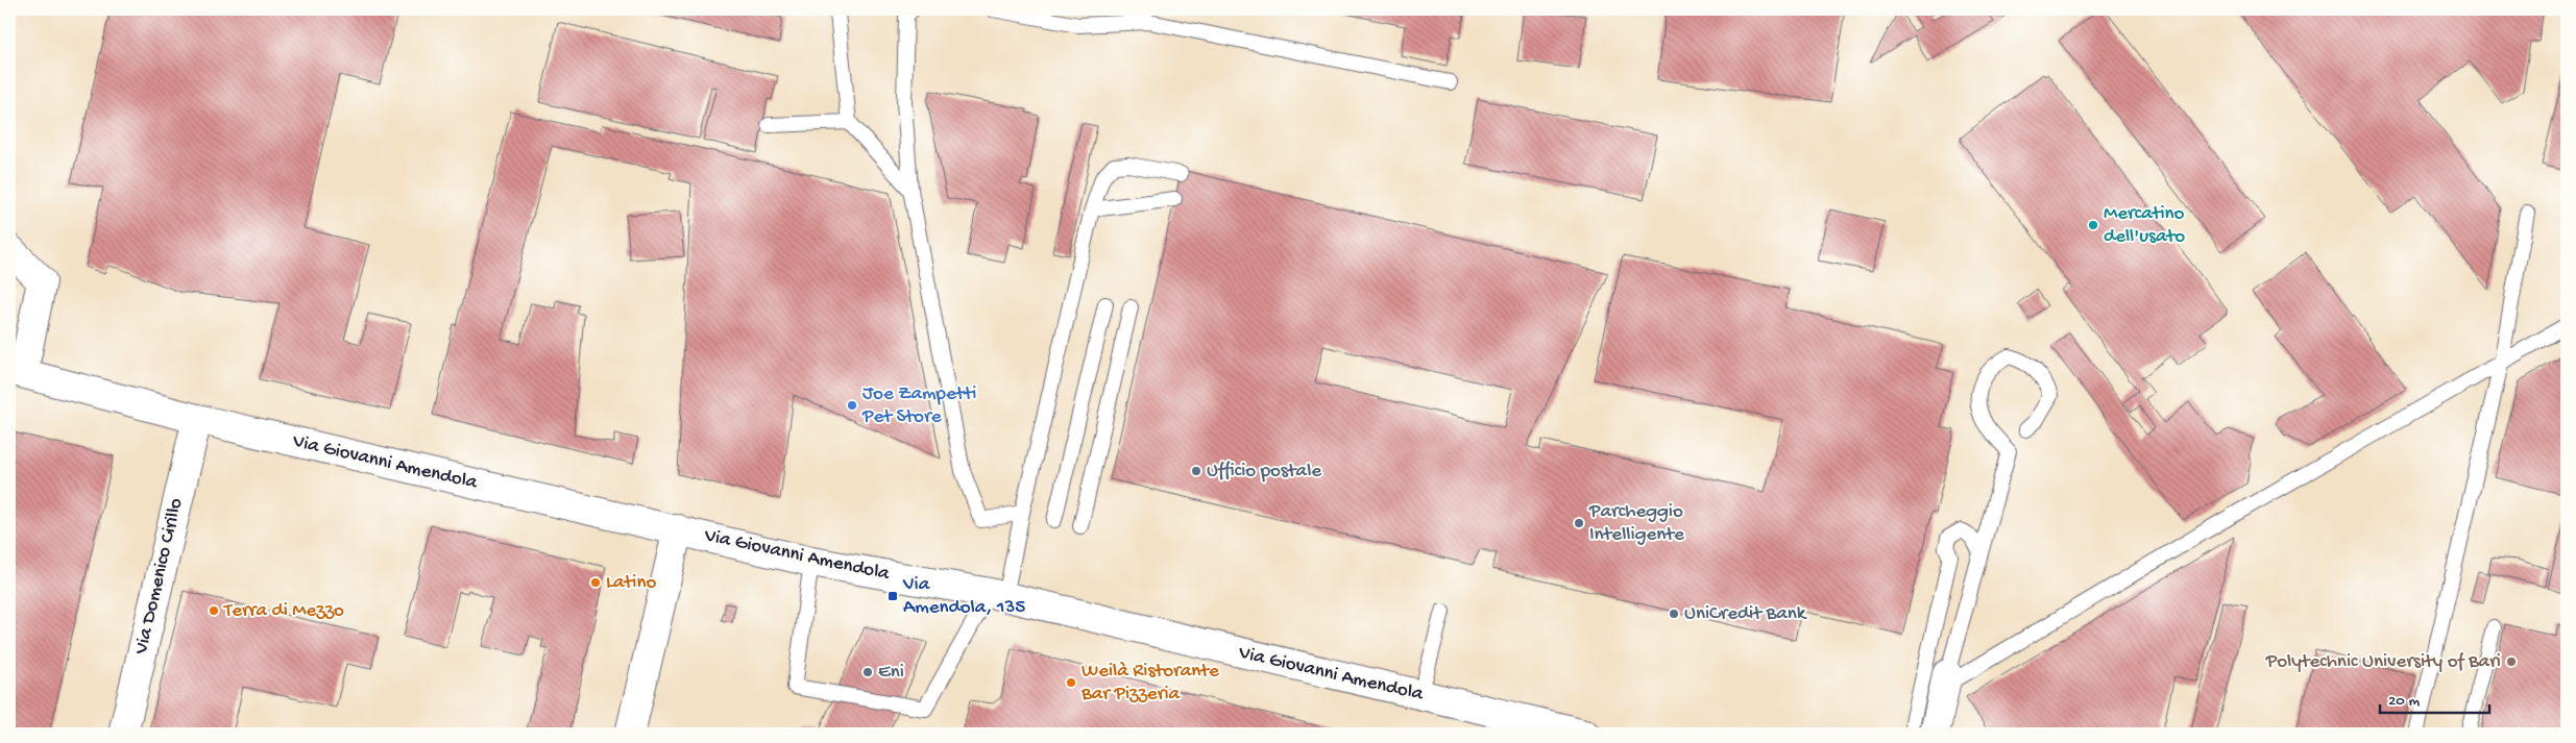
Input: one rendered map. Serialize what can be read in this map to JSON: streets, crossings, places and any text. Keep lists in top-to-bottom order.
{
  "streets": {
    "main road": ["Via Giovanni Amendola", "Via Domenico Cirillo"]
  },
  "crossings": [
    ["Via Giovanni Amendola", "Via Domenico Cirillo"]
  ],
  "places": {
    "other": [
      "Mercatino dell'usato",
      "Joe Zampetti Pet Store",
      "Ufficio postale",
      "Parcheggio Intelligente",
      "Latino",
      "Terra di Mezzo",
      "UniCredit Bank",
      "Polytechnic University of Bari",
      "Eni",
      "Weilà Ristorante Bar Pizzeria"
    ],
    "transit": ["Via Amendola, 135"]
  },
  "scale_bar": "20 m"
}
